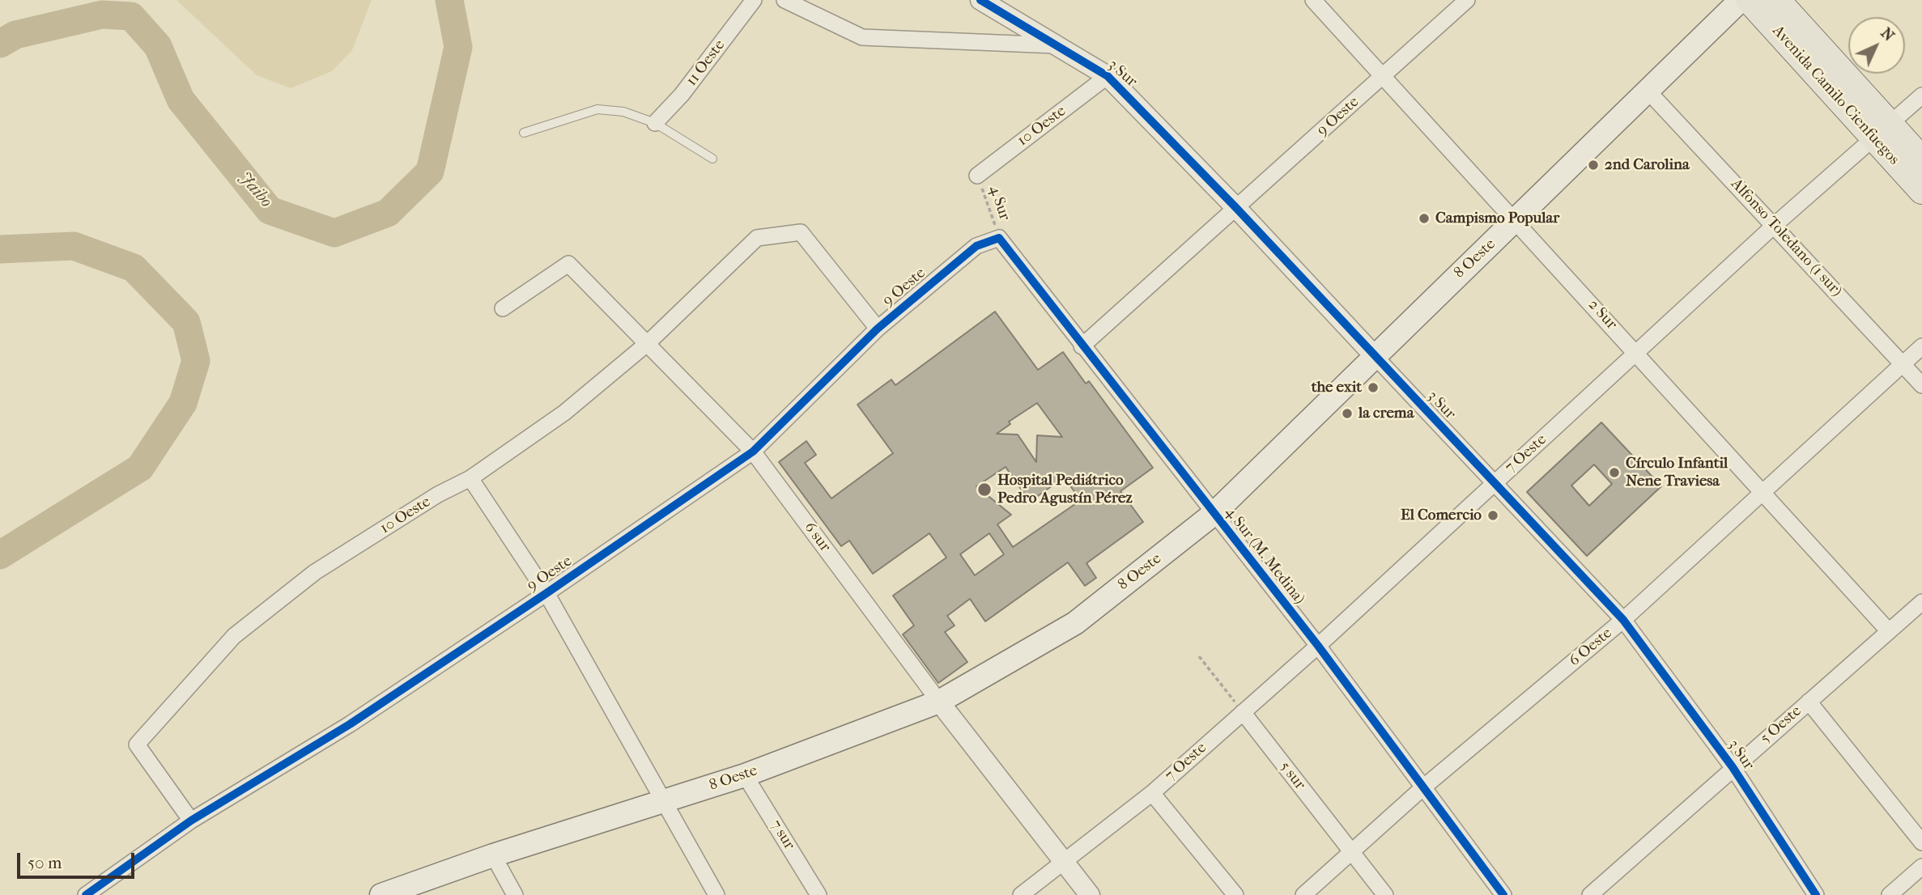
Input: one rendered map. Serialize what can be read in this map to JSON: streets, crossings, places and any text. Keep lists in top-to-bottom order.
{
  "streets": {
    "main road": ["Avenida Camilo Cienfuegos", "8 Oeste"],
    "street": [
      "11 Oeste",
      "3 Sur",
      "9 Oeste",
      "10 Oeste",
      "Alfonso Toledano (1 sur)",
      "2 Sur",
      "7 Oeste",
      "6 sur",
      "4 Sur (M. Medina)",
      "6 Oeste",
      "5 Oeste",
      "5 sur",
      "7 sur"
    ],
    "path": ["4 Sur"]
  },
  "crossings": [
    ["3 Sur", "9 Oeste"],
    ["3 Sur", "10 Oeste"],
    ["3 Sur", "8 Oeste"],
    ["3 Sur", "7 Oeste"],
    ["3 Sur", "6 Oeste"],
    ["3 Sur", "5 Oeste"],
    ["Avenida Camilo Cienfuegos", "7 Oeste"],
    ["9 Oeste", "10 Oeste"],
    ["9 Oeste", "4 Sur"],
    ["9 Oeste", "2 Sur"],
    ["9 Oeste", "6 sur"],
    ["9 Oeste", "4 Sur (M. Medina)"],
    ["10 Oeste", "4 Sur"],
    ["10 Oeste", "6 sur"],
    ["4 Sur", "4 Sur (M. Medina)"],
    ["Alfonso Toledano (1 sur)", "8 Oeste"],
    ["Alfonso Toledano (1 sur)", "7 Oeste"],
    ["Alfonso Toledano (1 sur)", "6 Oeste"],
    ["8 Oeste", "2 Sur"],
    ["8 Oeste", "6 sur"],
    ["8 Oeste", "4 Sur (M. Medina)"],
    ["8 Oeste", "7 sur"],
    ["2 Sur", "7 Oeste"],
    ["2 Sur", "6 Oeste"],
    ["2 Sur", "5 Oeste"],
    ["7 Oeste", "6 sur"],
    ["7 Oeste", "4 Sur (M. Medina)"],
    ["7 Oeste", "5 sur"],
    ["4 Sur (M. Medina)", "6 Oeste"],
    ["6 Oeste", "5 sur"]
  ],
  "water": ["Jaibo"],
  "places": [
    "2nd Carolina",
    "Campismo Popular",
    "the exit",
    "la crema",
    "Círculo Infantil Nene Traviesa",
    "Hospital Pediátrico Pedro Agustín Pérez",
    "El Comercio"
  ],
  "scale_bar": "50 m",
  "north": "top right"
}
